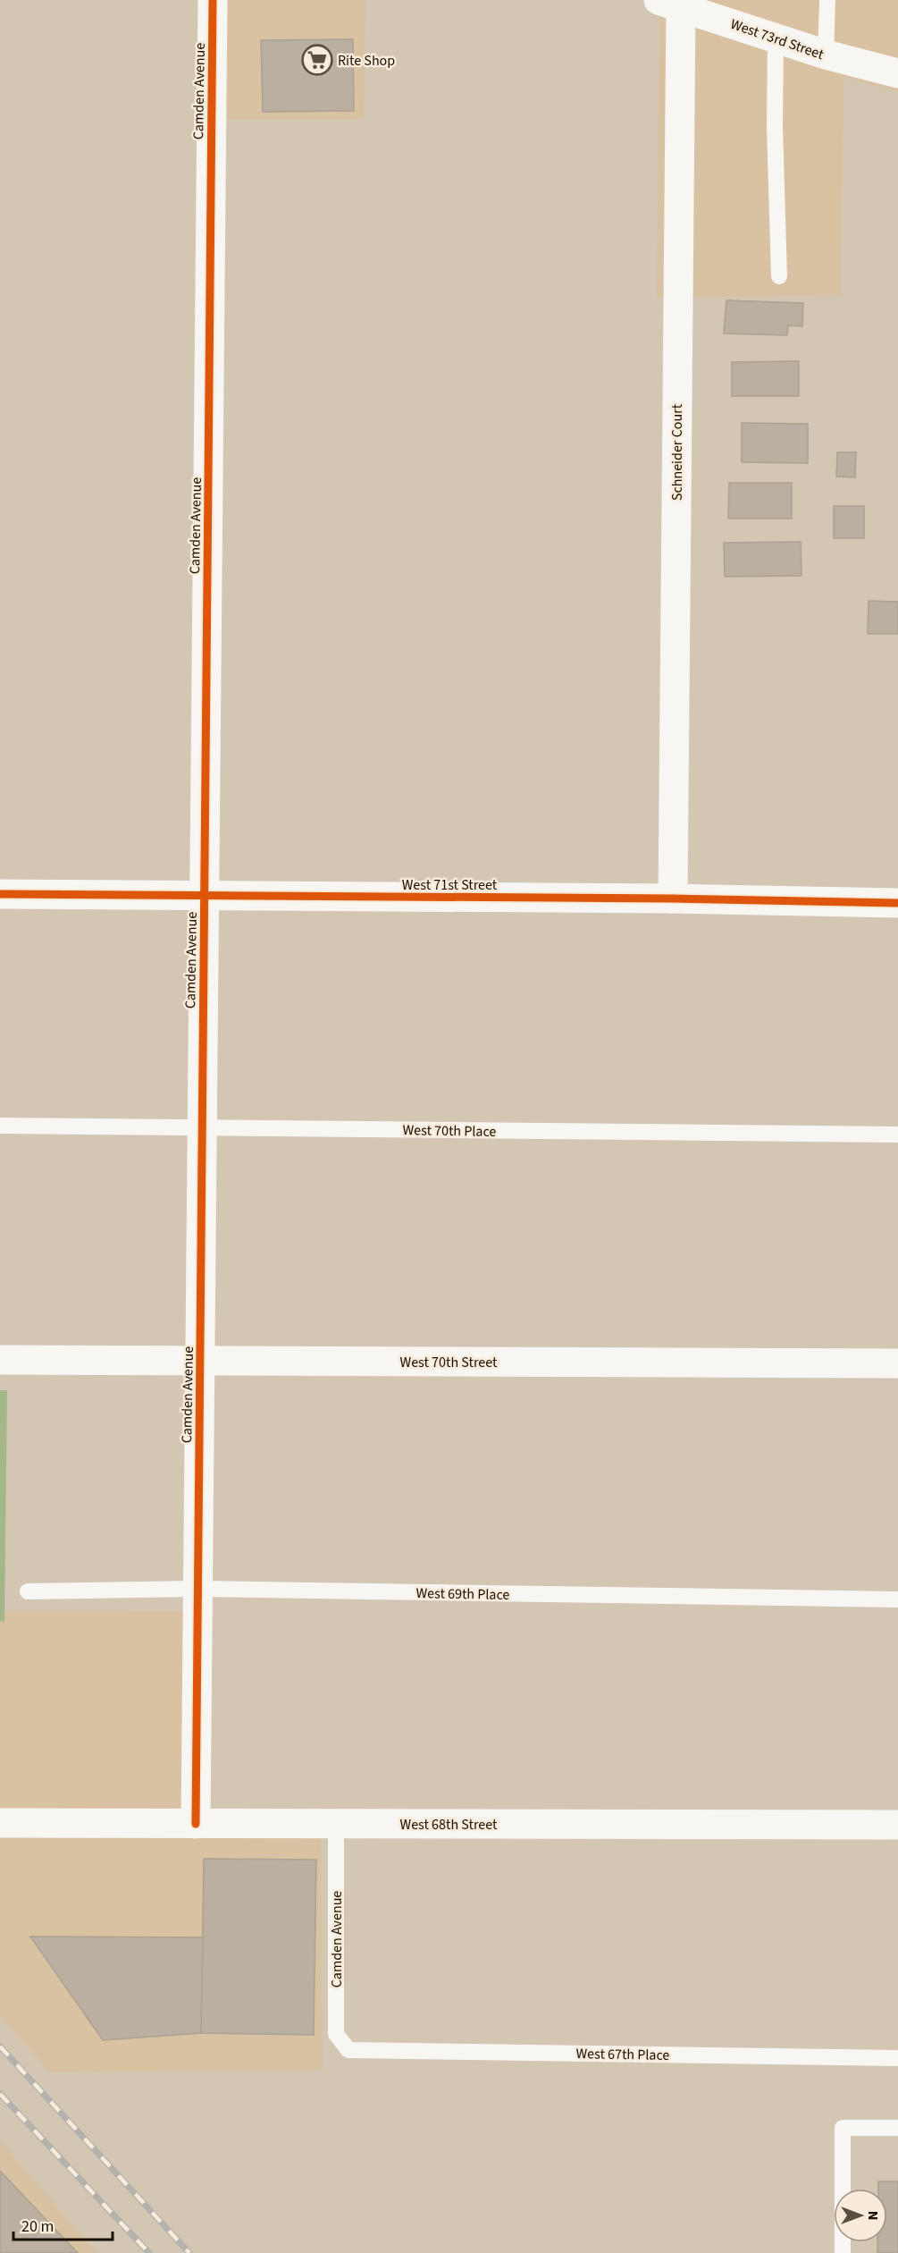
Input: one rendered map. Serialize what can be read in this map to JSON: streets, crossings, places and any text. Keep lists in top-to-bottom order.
{
  "streets": {
    "street": [
      "West 73rd Street",
      "Camden Avenue",
      "Schneider Court",
      "West 71st Street",
      "West 70th Street",
      "West 68th Street"
    ],
    "lane": ["West 70th Place", "West 69th Place", "West 67th Place"]
  },
  "crossings": [
    ["West 73rd Street", "Schneider Court"],
    ["Camden Avenue", "West 71st Street"],
    ["Camden Avenue", "West 70th Place"],
    ["Camden Avenue", "West 70th Street"],
    ["Camden Avenue", "West 69th Place"],
    ["Camden Avenue", "West 68th Street"],
    ["Camden Avenue", "West 67th Place"],
    ["Schneider Court", "West 71st Street"]
  ],
  "places": {
    "supermarket": ["Rite Shop"]
  },
  "scale_bar": "20 m",
  "north": "right"
}
